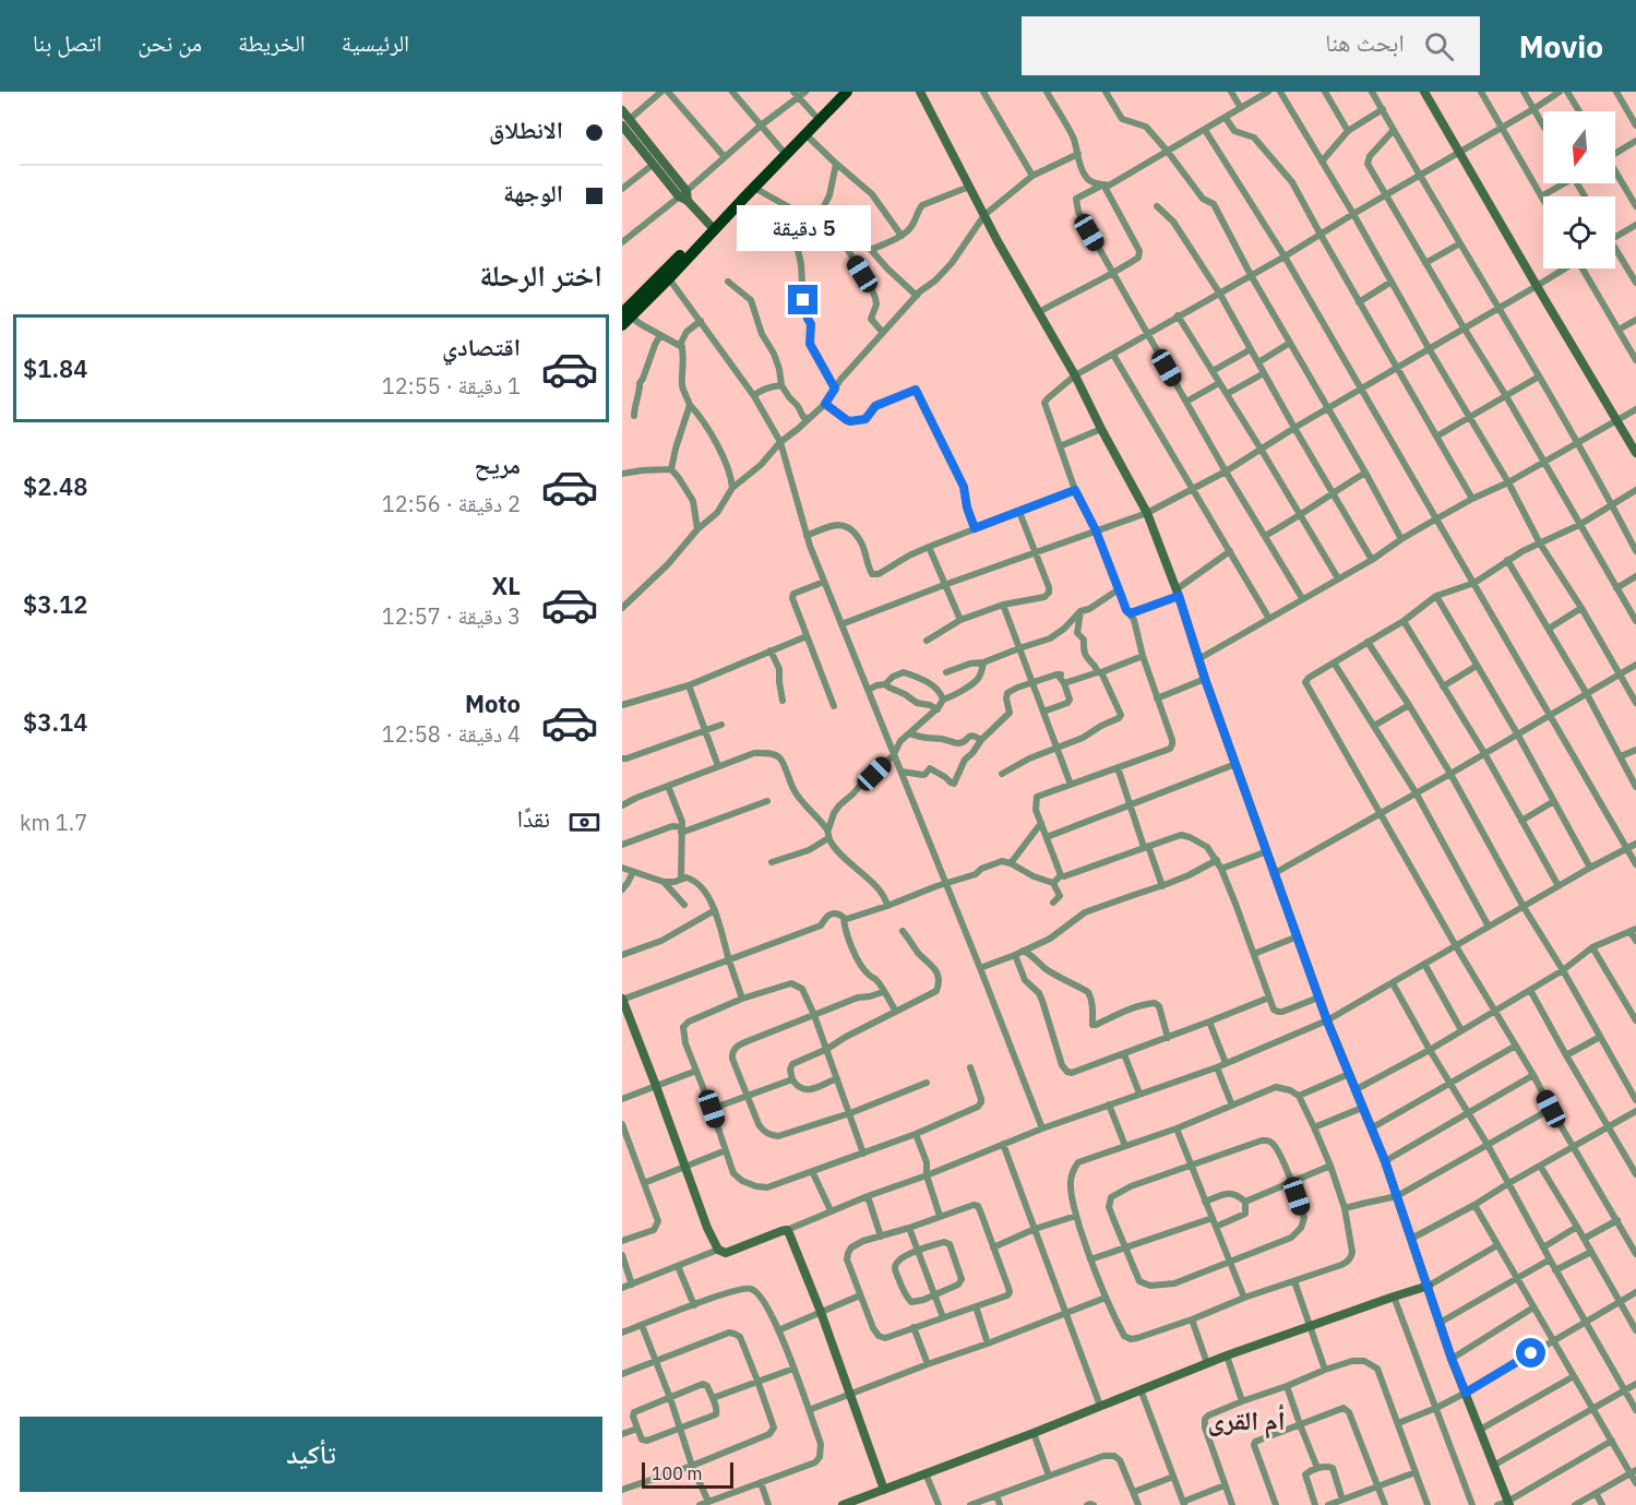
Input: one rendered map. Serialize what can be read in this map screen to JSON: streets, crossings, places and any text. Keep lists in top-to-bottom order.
{
  "districts": ["أم القرى"],
  "scale_bar": "100 m",
  "north": "bottom",
  "page": {
    "header": "Movio",
    "search": "ابحث هنا",
    "nav": [
      "الرئيسية",
      "الخريطة",
      "من نحن",
      "اتصل بنا"
    ],
    "banner": ["الانطلاق", "الوجهة"],
    "bubble": "5 دقيقة",
    "heading": "اختر الرحلة",
    "list": [
      {
        "name": "اقتصادي",
        "note": "1 دقيقة · 12:55",
        "value": "$1.84"
      },
      {
        "name": "مريح",
        "note": "2 دقيقة · 12:56",
        "value": "$2.48"
      },
      {
        "name": "XL",
        "note": "3 دقيقة · 12:57",
        "value": "$3.12"
      },
      {
        "name": "Moto",
        "note": "4 دقيقة · 12:58",
        "value": "$3.14"
      }
    ],
    "pay": ["نقدًا", "1.7 km"],
    "buttons": "تأكيد",
    "scale": "100 m"
  }
}
